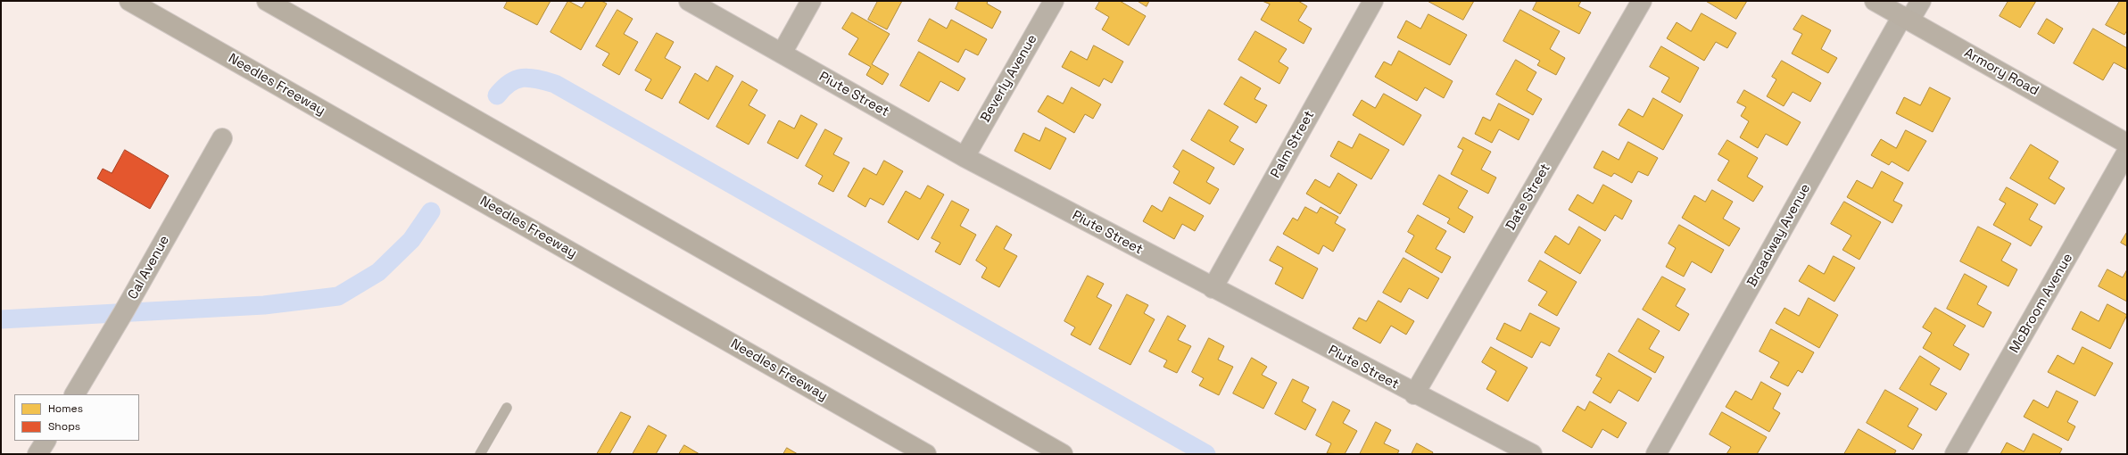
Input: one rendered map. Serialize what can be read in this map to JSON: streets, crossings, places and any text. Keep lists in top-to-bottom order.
{
  "streets": {
    "highway": ["Needles Freeway"],
    "main road": ["Armory Road"],
    "street": [
      "Beverly Avenue",
      "Piute Street",
      "Palm Street",
      "Date Street",
      "Broadway Avenue",
      "Cal Avenue",
      "McBroom Avenue"
    ]
  },
  "crossings": [
    ["Armory Road", "Broadway Avenue"],
    ["Beverly Avenue", "Piute Street"],
    ["Piute Street", "Palm Street"],
    ["Piute Street", "Date Street"]
  ],
  "legend": ["Homes", "Shops"]
}
